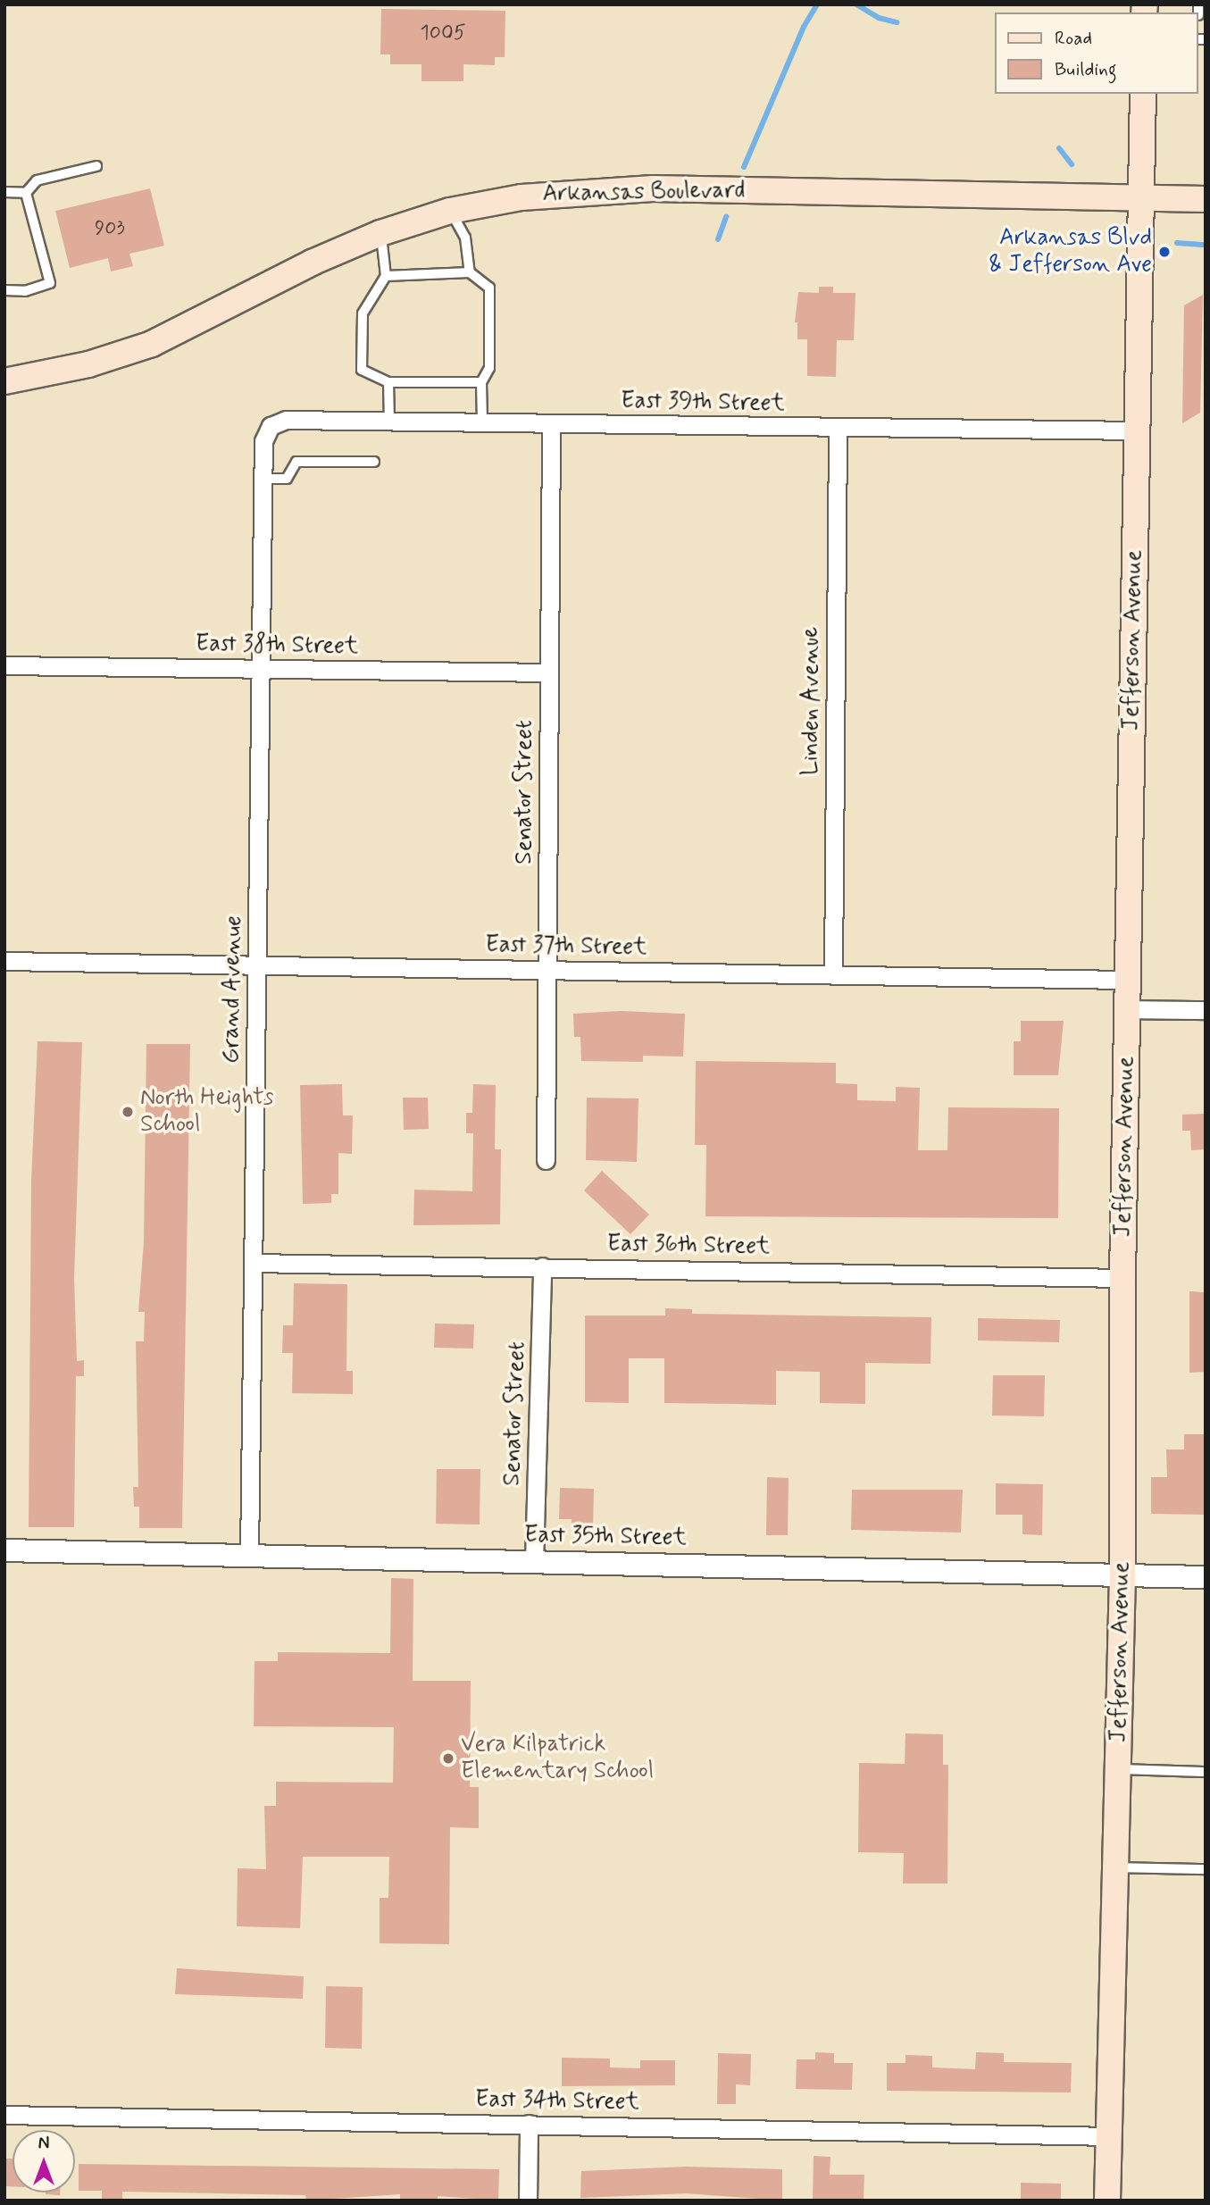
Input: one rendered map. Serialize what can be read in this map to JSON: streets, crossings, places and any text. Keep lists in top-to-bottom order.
{
  "streets": {
    "main road": ["Arkansas Boulevard", "Jefferson Avenue"],
    "street": [
      "East 39th Street",
      "East 38th Street",
      "Linden Avenue",
      "Senator Street",
      "East 37th Street",
      "Grand Avenue",
      "East 36th Street",
      "East 35th Street",
      "East 34th Street"
    ]
  },
  "crossings": [
    ["Arkansas Boulevard", "Jefferson Avenue"],
    ["East 39th Street", "Jefferson Avenue"],
    ["East 39th Street", "Linden Avenue"],
    ["East 39th Street", "Senator Street"],
    ["East 39th Street", "Grand Avenue"],
    ["Jefferson Avenue", "East 37th Street"],
    ["Jefferson Avenue", "East 36th Street"],
    ["Jefferson Avenue", "East 35th Street"],
    ["Jefferson Avenue", "East 34th Street"],
    ["East 38th Street", "Senator Street"],
    ["East 38th Street", "Grand Avenue"],
    ["Linden Avenue", "East 37th Street"],
    ["Senator Street", "East 37th Street"],
    ["Senator Street", "East 36th Street"],
    ["Senator Street", "East 35th Street"],
    ["East 37th Street", "Grand Avenue"],
    ["Grand Avenue", "East 36th Street"],
    ["Grand Avenue", "East 35th Street"]
  ],
  "places": ["Arkansas Blvd & Jefferson Ave", "North Heights School", "Vera Kilpatrick Elementary School"],
  "house_numbers": ["1005", "903"],
  "legend": ["Road", "Building"],
  "north": "top"
}
